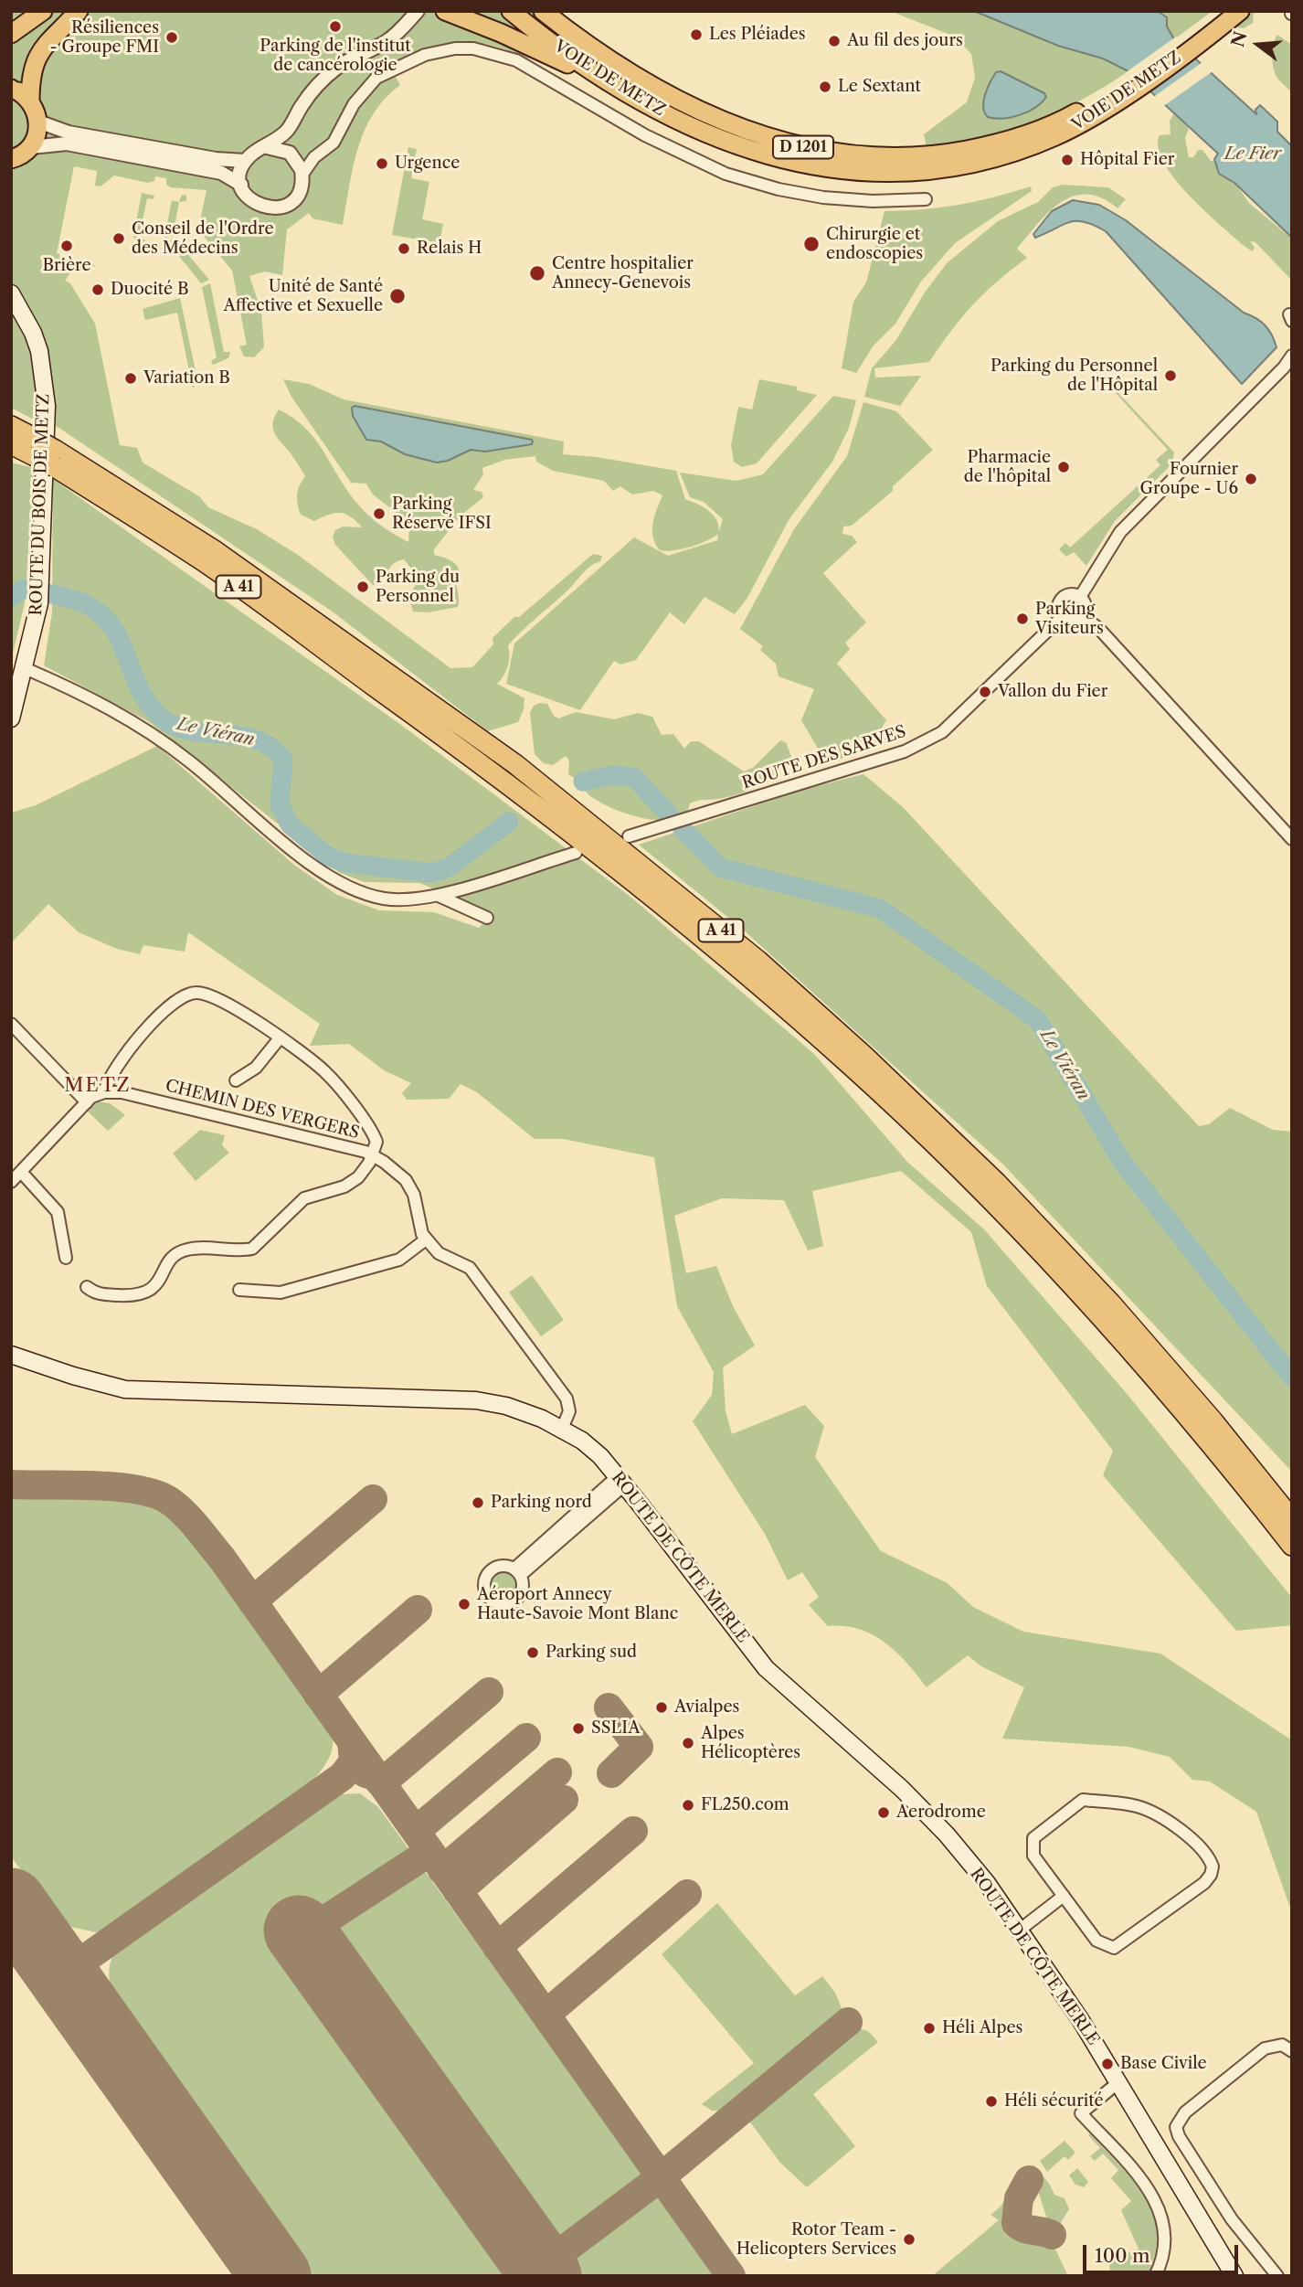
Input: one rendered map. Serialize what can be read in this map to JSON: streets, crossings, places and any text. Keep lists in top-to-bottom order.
{
  "streets": {
    "highway": ["A 41"],
    "main road": [
      "VOIE DE METZ",
      "D 1201",
      "ROUTE DU BOIS DE METZ",
      "ROUTE DE CÔTE MERLE"
    ],
    "street": ["ROUTE DES SARVES", "CHEMIN DES VERGERS"]
  },
  "crossings": [
    ["VOIE DE METZ", "D 1201"]
  ],
  "districts": ["METZ"],
  "water": ["Le Fier", "Le Viéran"],
  "places": [
    "Parking de l'institut de cancérologie",
    "Les Pléiades",
    "Résiliences - Groupe FMI",
    "Au fil des jours",
    "Le Sextant",
    "Hôpital Fier",
    "Urgence",
    "Conseil de l'Ordre des Médecins",
    "Chirurgie et endoscopies",
    "Brière",
    "Relais H",
    "Centre hospitalier Annecy-Genevois",
    "Duocité B",
    "Unité de Santé Affective et Sexuelle",
    "Parking du Personnel de l'Hôpital",
    "Variation B",
    "Pharmacie de l'hôpital",
    "Fournier Groupe - U6",
    "Parking Réservé IFSI",
    "Parking du Personnel",
    "Parking Visiteurs",
    "Vallon du Fier",
    "Parking nord",
    "Aéroport Annecy Haute-Savoie Mont Blanc",
    "Parking sud",
    "Avialpes",
    "SSLIA",
    "Alpes Hélicoptères",
    "FL250.com",
    "Aerodrome",
    "Héli Alpes",
    "Base Civile",
    "Héli sécurité",
    "Rotor Team - Helicopters Services"
  ],
  "scale_bar": "100 m",
  "north": "left"
}
